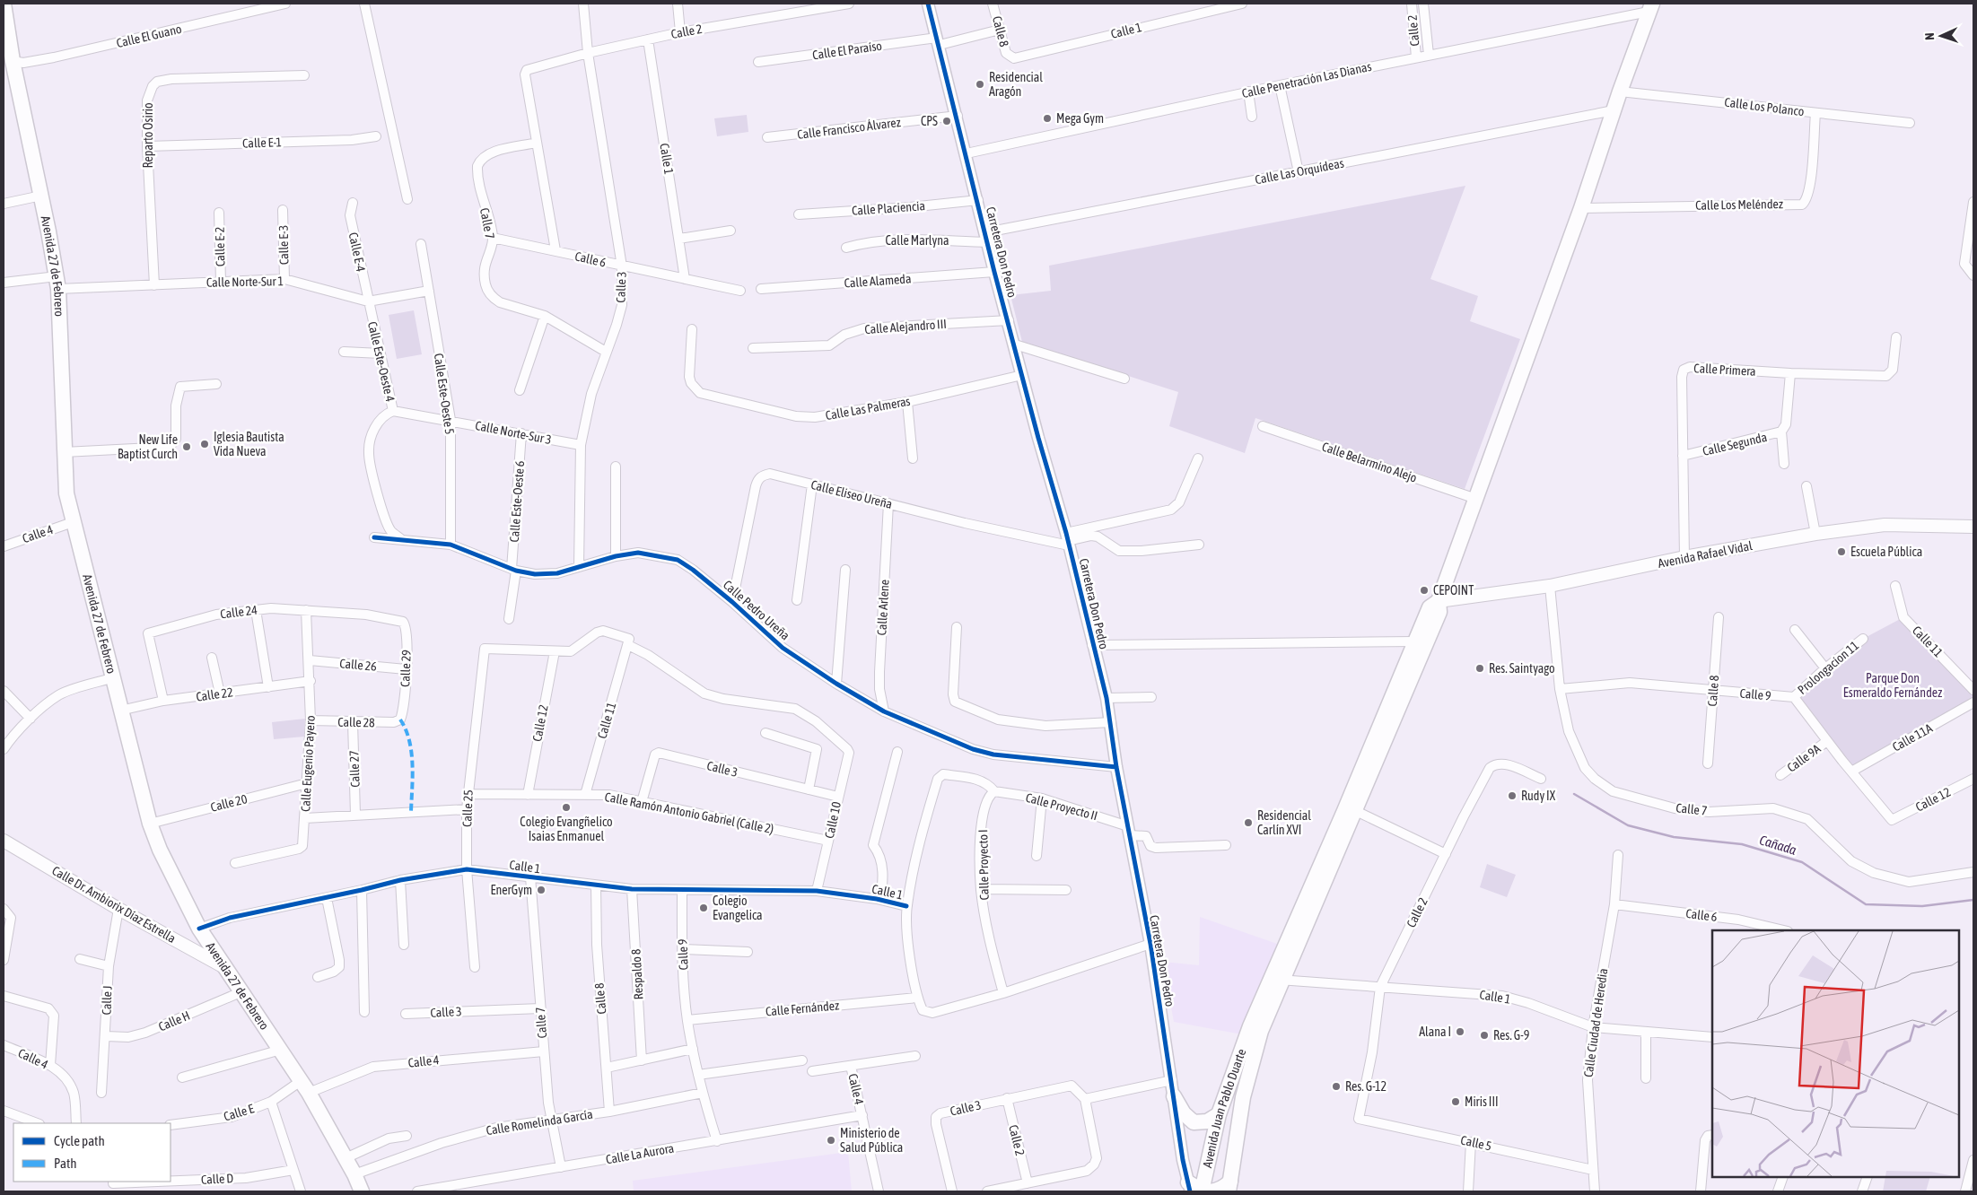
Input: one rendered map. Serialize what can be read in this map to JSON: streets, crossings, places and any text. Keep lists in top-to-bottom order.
{
  "streets": {
    "main road": [
      "Avenida 27 de Febrero",
      "Avenida Rafael Vidal",
      "Calle Dr. Ambiorix Díaz Estrella",
      "Avenida Juan Pablo Duarte"
    ],
    "street": [
      "Calle 1",
      "Calle 2",
      "Calle 8",
      "Calle El Guano",
      "Calle El Paraíso",
      "Calle Penetración Las Dianas",
      "Calle Los Polanco",
      "Calle Francisco Álvarez",
      "Reparto Osirio",
      "Calle E-1",
      "Calle Las Orquídeas",
      "Calle Los Meléndez",
      "Calle Placiencia",
      "Calle 7",
      "Calle Marlyna",
      "Calle E-3",
      "Calle E-2",
      "Calle E-4",
      "Carretera Don Pedro",
      "Calle 6",
      "Calle Alameda",
      "Calle Norte-Sur 1",
      "Calle 3",
      "Calle Alejandro III",
      "Calle Este-Oeste 4",
      "Calle Primera",
      "Calle Este-Oeste 5",
      "Calle Las Palmeras",
      "Calle Norte-Sur 3",
      "Calle Segunda",
      "Calle Belarmino Alejo",
      "Calle Eliseo Ureña",
      "Calle Este-Oeste 6",
      "Calle 4",
      "Calle Arlene",
      "Calle Pedro Ureña",
      "Calle 24",
      "Calle 11",
      "Calle 26",
      "Prolongacion 11",
      "Calle 29",
      "Calle 22",
      "Calle 9",
      "Calle 28",
      "Calle 12",
      "Calle 11A",
      "Calle 9A",
      "Calle Eugenio Payero",
      "Calle 27",
      "Calle 20",
      "Calle Proyecto II",
      "Calle 25",
      "Calle Ramón Antonio Gabriel (Calle 2)",
      "Calle 10",
      "Calle Proyecto I",
      "Respaldo 8",
      "Calle J",
      "Calle Fernández",
      "Calle H",
      "Calle Ciudad de Heredia",
      "Calle E",
      "Calle Romelinda García",
      "Calle 5",
      "Calle La Aurora",
      "Calle D"
    ]
  },
  "crossings": [
    ["Calle 1", "Calle 2"],
    ["Calle 1", "Calle 8"],
    ["Calle 1", "Calle 7"],
    ["Calle 1", "Calle 6"],
    ["Calle 1", "Avenida 27 de Febrero"],
    ["Calle 1", "Calle 9"],
    ["Calle 1", "Calle 25"],
    ["Calle 1", "Calle 10"],
    ["Calle 1", "Respaldo 8"],
    ["Calle 1", "Calle Fernández"],
    ["Calle 1", "Calle Ciudad de Heredia"],
    ["Calle 2", "Calle Penetración Las Dianas"],
    ["Calle 2", "Calle 7"],
    ["Calle 2", "Calle 3"],
    ["Calle 2", "Calle 5"],
    ["Calle 8", "Calle El Paraíso"],
    ["Calle 8", "Calle 9"],
    ["Calle 8", "Calle Romelinda García"],
    ["Calle El Guano", "Avenida 27 de Febrero"],
    ["Calle El Paraíso", "Carretera Don Pedro"],
    ["Calle Penetración Las Dianas", "Carretera Don Pedro"],
    ["Calle Los Polanco", "Calle Los Meléndez"],
    ["Calle Francisco Álvarez", "Carretera Don Pedro"],
    ["Reparto Osirio", "Calle E-1"],
    ["Reparto Osirio", "Calle Norte-Sur 1"],
    ["Calle Las Orquídeas", "Calle Marlyna"],
    ["Calle Las Orquídeas", "Carretera Don Pedro"],
    ["Calle Placiencia", "Carretera Don Pedro"],
    ["Calle 7", "Calle 6"],
    ["Calle 7", "Calle 3"],
    ["Calle 7", "Calle 4"],
    ["Calle 7", "Avenida Rafael Vidal"],
    ["Calle 7", "Calle 9"],
    ["Calle 7", "Calle Romelinda García"],
    ["Calle 7", "Calle La Aurora"],
    ["Calle Marlyna", "Carretera Don Pedro"],
    ["Calle E-3", "Calle Norte-Sur 1"],
    ["Calle E-2", "Calle Norte-Sur 1"],
    ["Calle E-4", "Calle Norte-Sur 1"],
    ["Calle E-4", "Calle Este-Oeste 4"],
    ["Carretera Don Pedro", "Calle Alameda"],
    ["Carretera Don Pedro", "Calle Alejandro III"],
    ["Carretera Don Pedro", "Calle Las Palmeras"],
    ["Carretera Don Pedro", "Calle Eliseo Ureña"],
    ["Carretera Don Pedro", "Calle Pedro Ureña"],
    ["Carretera Don Pedro", "Calle Proyecto II"],
    ["Carretera Don Pedro", "Avenida Juan Pablo Duarte"],
    ["Calle 6", "Calle 3"],
    ["Calle 6", "Calle Ciudad de Heredia"],
    ["Avenida 27 de Febrero", "Calle Norte-Sur 1"],
    ["Avenida 27 de Febrero", "Calle 4"],
    ["Avenida 27 de Febrero", "Calle 22"],
    ["Avenida 27 de Febrero", "Calle 20"],
    ["Avenida 27 de Febrero", "Calle Dr. Ambiorix Díaz Estrella"],
    ["Avenida 27 de Febrero", "Calle H"],
    ["Avenida 27 de Febrero", "Calle E"],
    ["Avenida 27 de Febrero", "Calle Romelinda García"],
    ["Calle Norte-Sur 1", "Calle Este-Oeste 4"],
    ["Calle Norte-Sur 1", "Calle Este-Oeste 5"],
    ["Calle 3", "Calle Norte-Sur 3"],
    ["Calle 3", "Calle Pedro Ureña"],
    ["Calle 3", "Calle Ramón Antonio Gabriel (Calle 2)"],
    ["Calle 3", "Calle 10"],
    ["Calle Este-Oeste 4", "Calle Norte-Sur 3"],
    ["Calle Este-Oeste 4", "Calle Pedro Ureña"],
    ["Calle Primera", "Calle Segunda"],
    ["Calle Primera", "Avenida Rafael Vidal"],
    ["Calle Este-Oeste 5", "Calle Norte-Sur 3"],
    ["Calle Este-Oeste 5", "Calle Pedro Ureña"],
    ["Calle Norte-Sur 3", "Calle Este-Oeste 6"],
    ["Calle Eliseo Ureña", "Calle Arlene"],
    ["Calle Eliseo Ureña", "Calle Pedro Ureña"],
    ["Calle Este-Oeste 6", "Calle Pedro Ureña"],
    ["Calle 4", "Calle La Aurora"],
    ["Calle Arlene", "Calle Pedro Ureña"],
    ["Calle 24", "Calle 29"],
    ["Calle 24", "Calle 22"],
    ["Calle 24", "Calle Eugenio Payero"],
    ["Calle 11", "Calle Ramón Antonio Gabriel (Calle 2)"],
    ["Calle 11", "Calle 10"],
    ["Calle 26", "Calle 29"],
    ["Calle 26", "Calle Eugenio Payero"],
    ["Prolongacion 11", "Calle 9"],
    ["Calle 29", "Calle 28"],
    ["Calle 22", "Calle Eugenio Payero"],
    ["Calle 9", "Calle Fernández"],
    ["Calle 28", "Calle Eugenio Payero"],
    ["Calle 28", "Calle 27"],
    ["Calle 12", "Calle 11A"],
    ["Calle 12", "Calle 25"],
    ["Calle 12", "Calle Ramón Antonio Gabriel (Calle 2)"],
    ["Calle Eugenio Payero", "Calle 20"],
    ["Calle Proyecto II", "Calle Proyecto I"],
    ["Calle 25", "Calle Ramón Antonio Gabriel (Calle 2)"],
    ["Calle Ramón Antonio Gabriel (Calle 2)", "Calle 10"],
    ["Calle Dr. Ambiorix Díaz Estrella", "Calle J"],
    ["Calle J", "Calle H"],
    ["Calle Ciudad de Heredia", "Calle 5"]
  ],
  "water": ["Cañada"],
  "parks": ["Parque Don Esmeraldo Fernández"],
  "places": [
    "Residencial Aragón",
    "Mega Gym",
    "CPS",
    "Iglesia Bautista Vida Nueva",
    "New Life Baptist Curch",
    "Escuela Pública",
    "CEPOINT",
    "Res. Saintyago",
    "Rudy IX",
    "Colegio Evangñelico Isaias Enmanuel",
    "Residencial Carlín XVI",
    "EnerGym",
    "Colegio Evangelica",
    "Alana I",
    "Res. G-9",
    "Res. G-12",
    "Miris III",
    "Ministerio de Salud Pública"
  ],
  "legend": ["Cycle path", "Path"],
  "north": "left"
}
